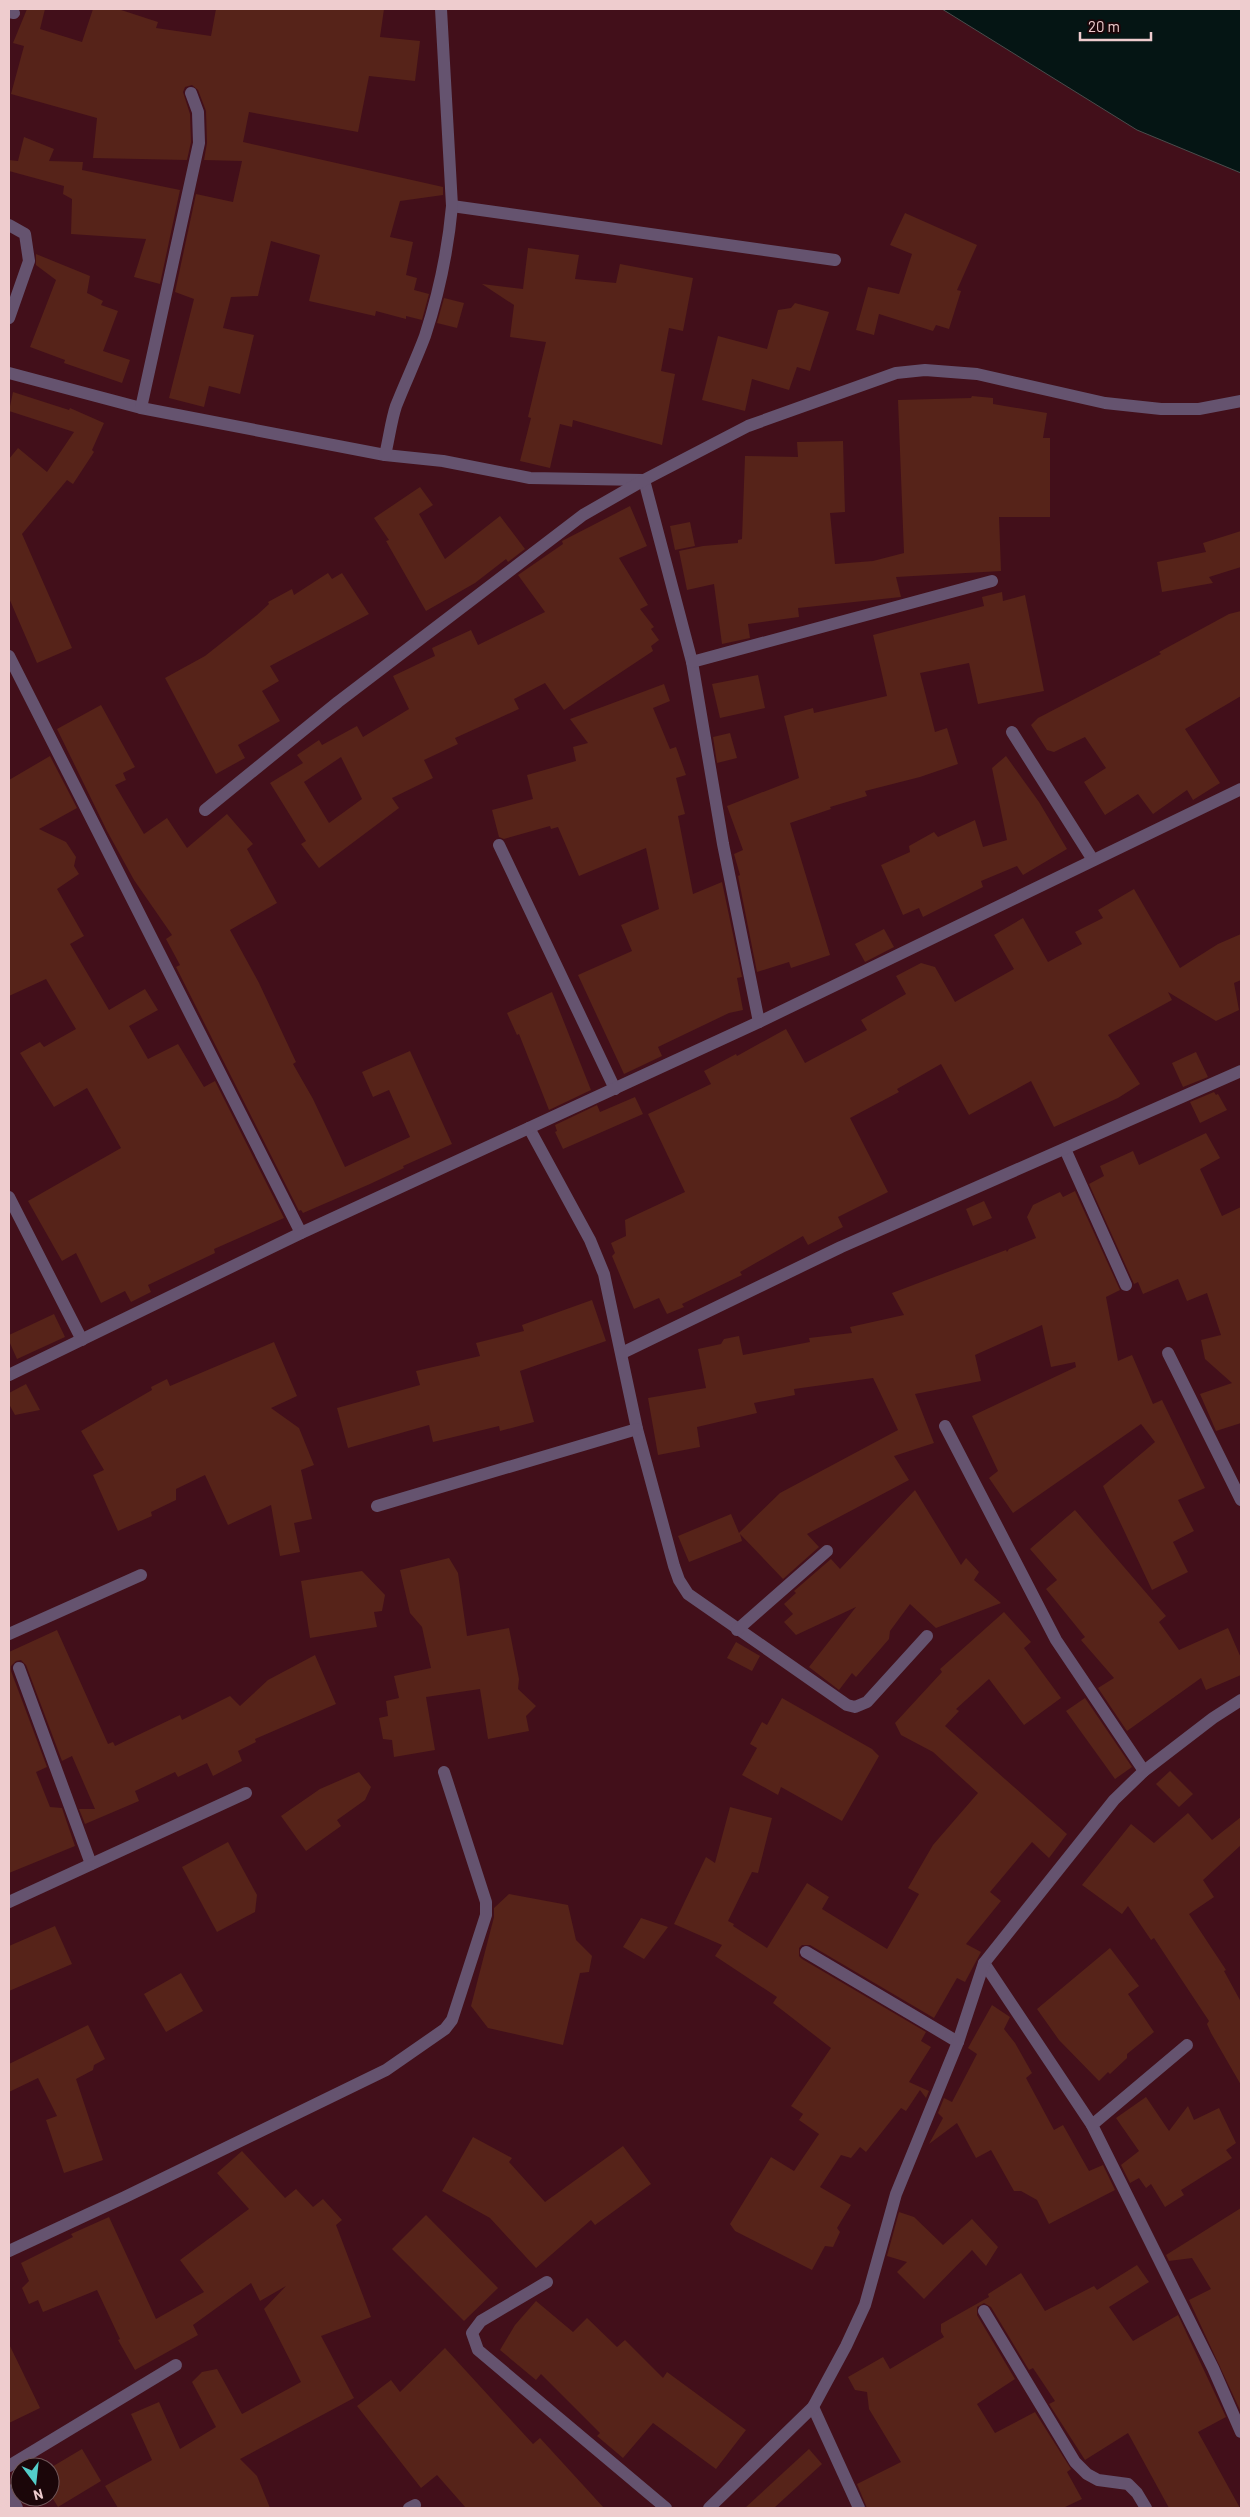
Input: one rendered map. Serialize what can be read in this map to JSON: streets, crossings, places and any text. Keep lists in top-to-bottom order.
{
  "scale_bar": "20 m",
  "north": "bottom"
}
